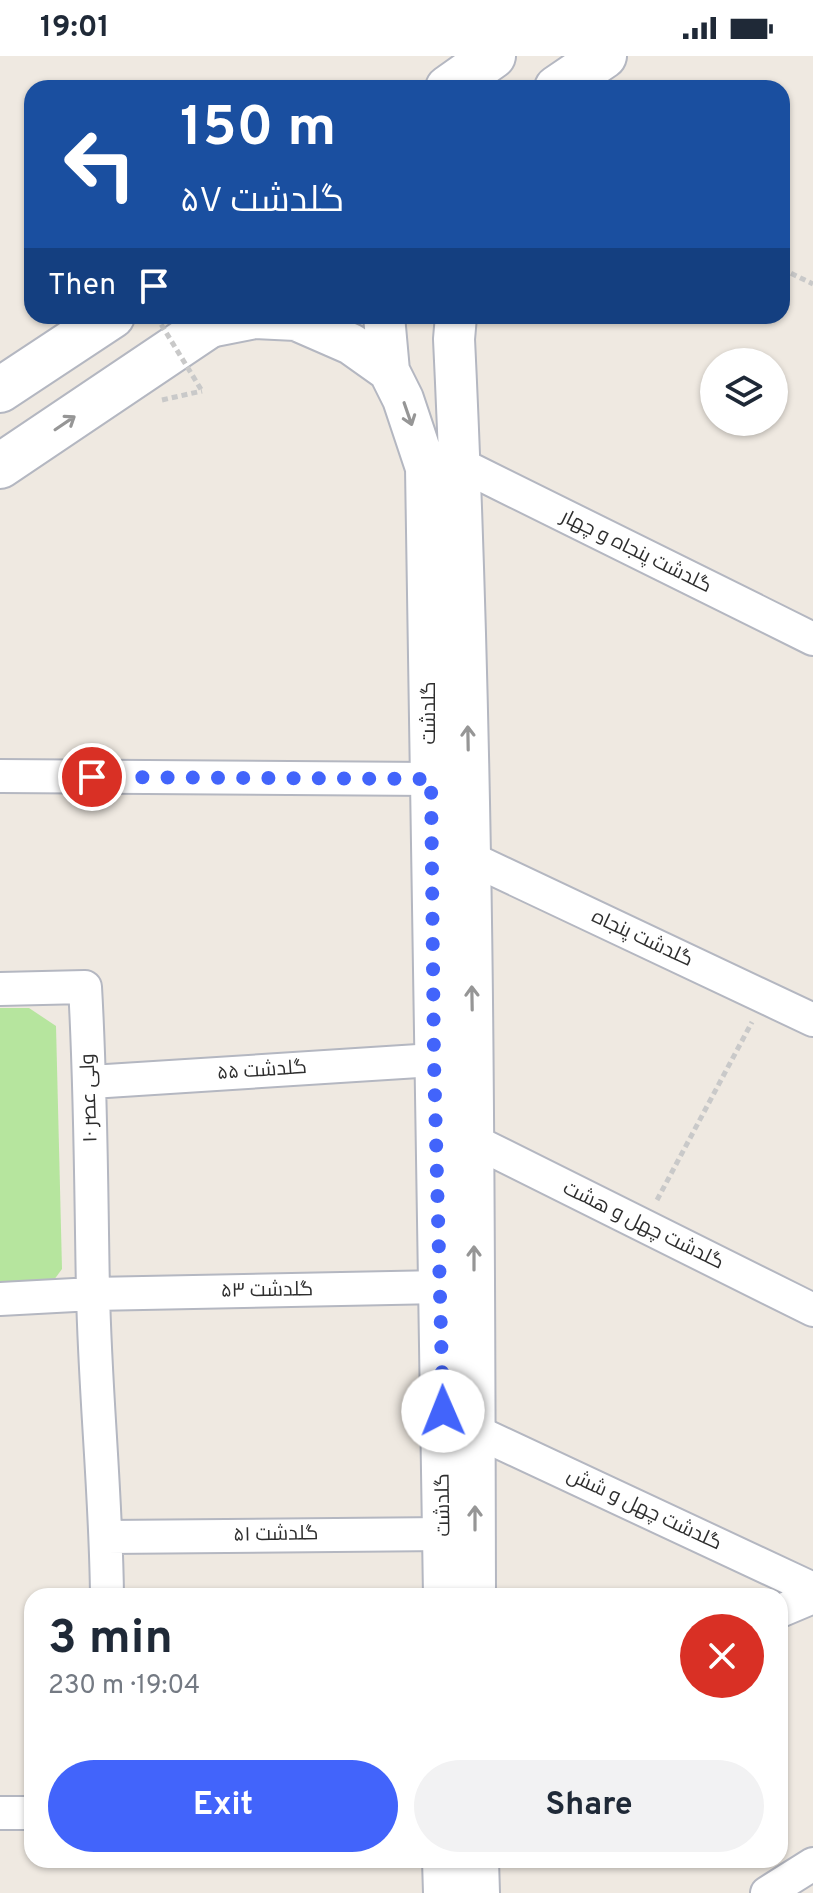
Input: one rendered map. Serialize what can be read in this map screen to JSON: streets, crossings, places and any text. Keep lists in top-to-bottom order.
{
  "streets": {
    "street": [
      "گلدشت پنجاه و چهار",
      "گلدشت",
      "گلدشت پنجاه",
      "گلدشت ۵۵",
      "ولی عصر ۱۰",
      "گلدشت چهل و هشت",
      "گلدشت ۵۳",
      "گلدشت چهل و شش",
      "گلدشت ۵۱"
    ]
  },
  "crossings": [
    ["گلدشت پنجاه و چهار", "گلدشت"],
    ["گلدشت", "گلدشت پنجاه"],
    ["گلدشت", "گلدشت ۵۵"],
    ["گلدشت", "گلدشت چهل و هشت"],
    ["گلدشت", "گلدشت ۵۳"],
    ["گلدشت", "گلدشت چهل و شش"],
    ["گلدشت", "گلدشت ۵۱"],
    ["گلدشت ۵۵", "ولی عصر ۱۰"],
    ["ولی عصر ۱۰", "گلدشت ۵۳"],
    ["ولی عصر ۱۰", "گلدشت ۵۱"]
  ],
  "page": {
    "status": "19:01",
    "turn": ["150 m", "گلدشت ۵۷"],
    "then": "Then",
    "heading": ["3 min", "230 m · 19:04"],
    "buttons": ["Exit", "Share"]
  }
}
